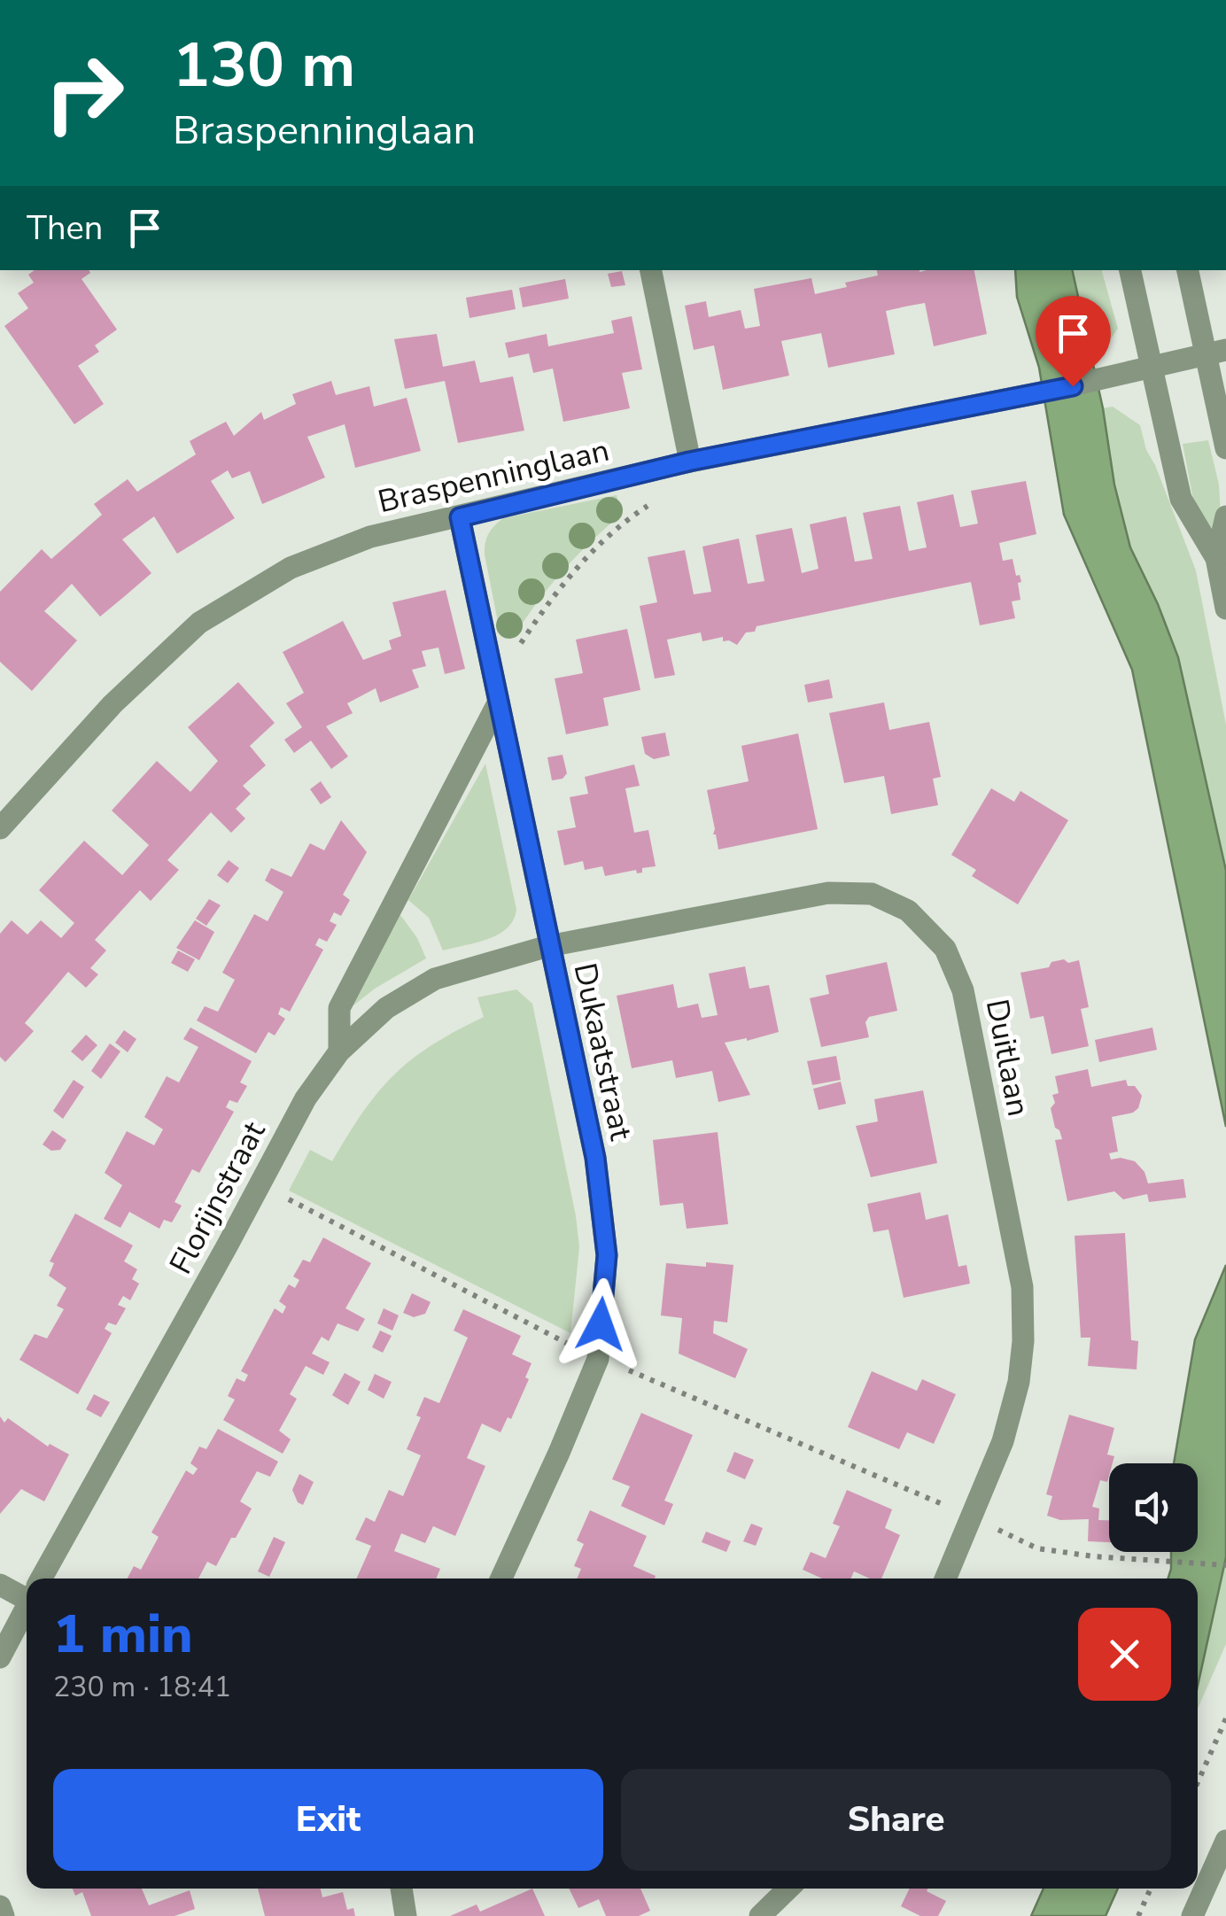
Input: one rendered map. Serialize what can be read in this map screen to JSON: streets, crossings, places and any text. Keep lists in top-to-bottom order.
{
  "streets": {
    "street": [
      "Braspenninglaan",
      "Dukaatstraat",
      "Duitlaan",
      "Florijnstraat"
    ]
  },
  "crossings": [
    ["Braspenninglaan", "Dukaatstraat"],
    ["Dukaatstraat", "Duitlaan"],
    ["Dukaatstraat", "Florijnstraat"],
    ["Duitlaan", "Florijnstraat"]
  ],
  "page": {
    "turn": ["130 m", "Braspenninglaan"],
    "then": "Then",
    "heading": ["1 min", "230 m · 18:41"],
    "buttons": ["Exit", "Share"]
  }
}
